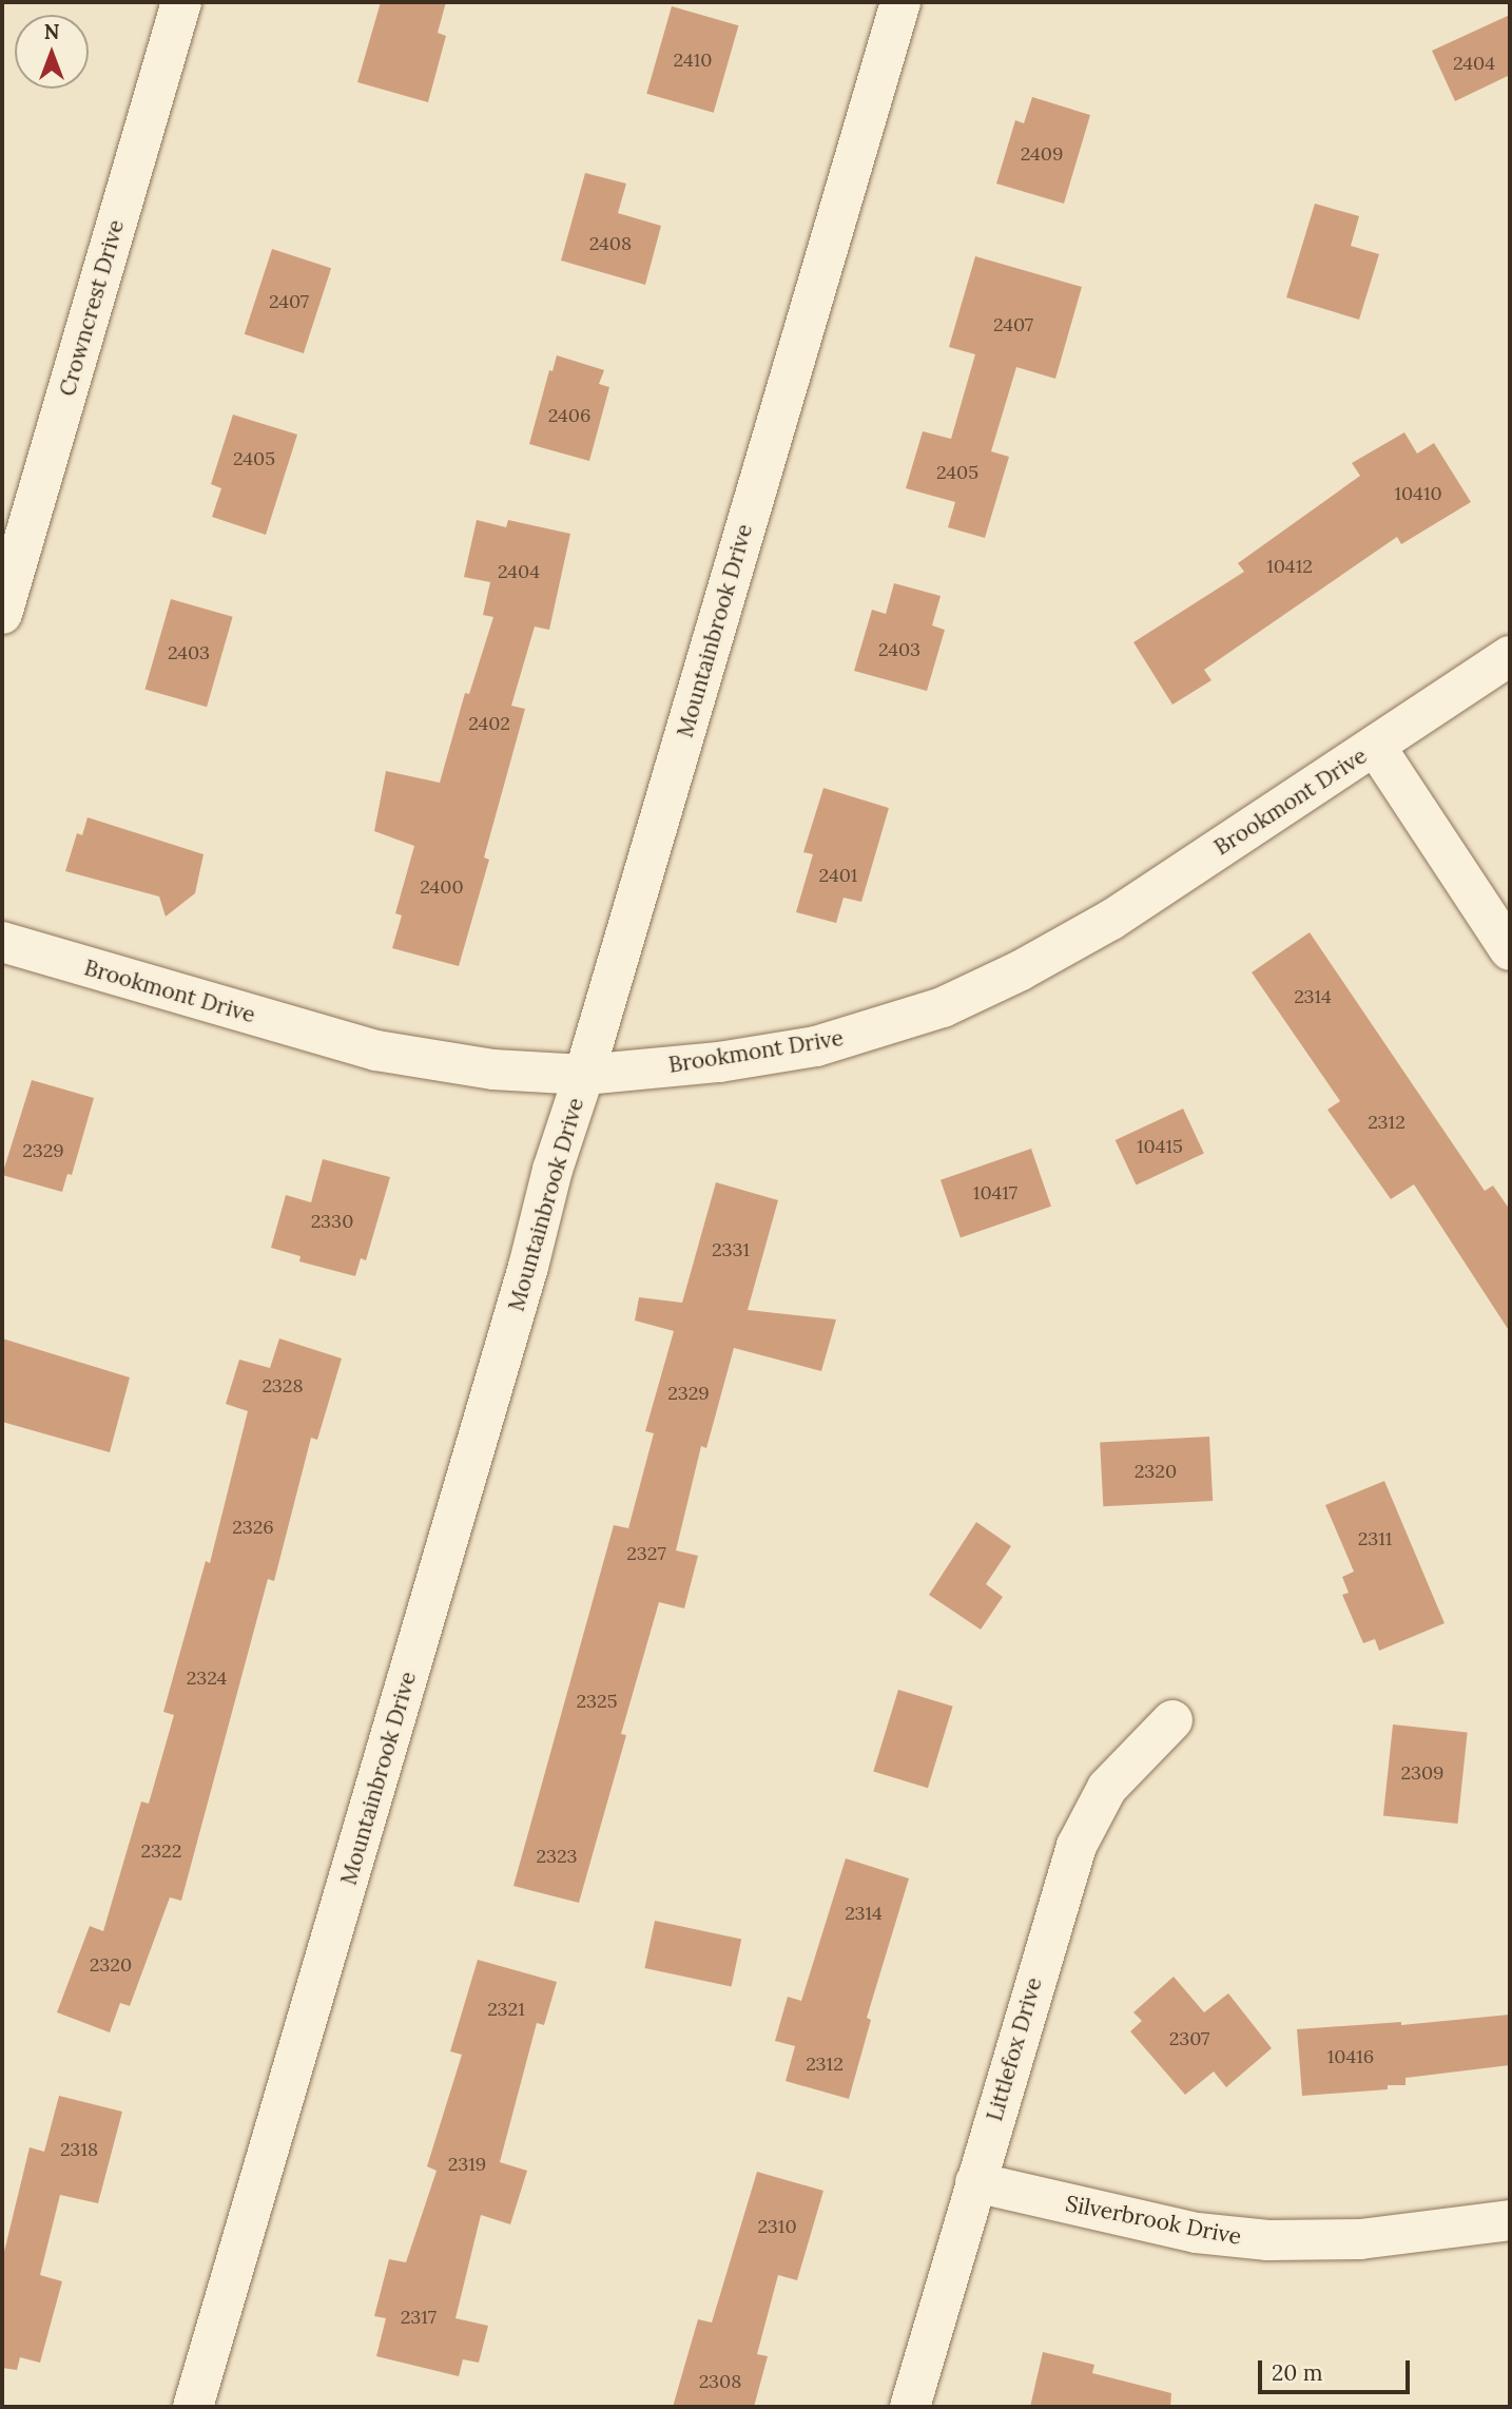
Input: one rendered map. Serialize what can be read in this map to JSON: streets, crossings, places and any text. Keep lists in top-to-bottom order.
{
  "streets": {
    "street": [
      "Crowncrest Drive",
      "Mountainbrook Drive",
      "Brookmont Drive",
      "Littlefox Drive",
      "Silverbrook Drive"
    ]
  },
  "crossings": [
    ["Mountainbrook Drive", "Brookmont Drive"],
    ["Littlefox Drive", "Silverbrook Drive"]
  ],
  "house_numbers": [
    "2410",
    "2404",
    "2409",
    "2408",
    "2407",
    "2407",
    "2406",
    "2405",
    "2405",
    "10410",
    "10412",
    "2404",
    "2403",
    "2403",
    "2402",
    "2401",
    "2400",
    "2314",
    "2312",
    "10415",
    "2329",
    "10417",
    "2330",
    "2331",
    "2328",
    "2329",
    "2320",
    "2326",
    "2311",
    "2327",
    "2324",
    "2325",
    "2309",
    "2322",
    "2323",
    "2314",
    "2320",
    "2321",
    "2307",
    "10416",
    "2312",
    "2318",
    "2319",
    "2310",
    "2317",
    "2308"
  ],
  "scale_bar": "20 m",
  "north": "top"
}
